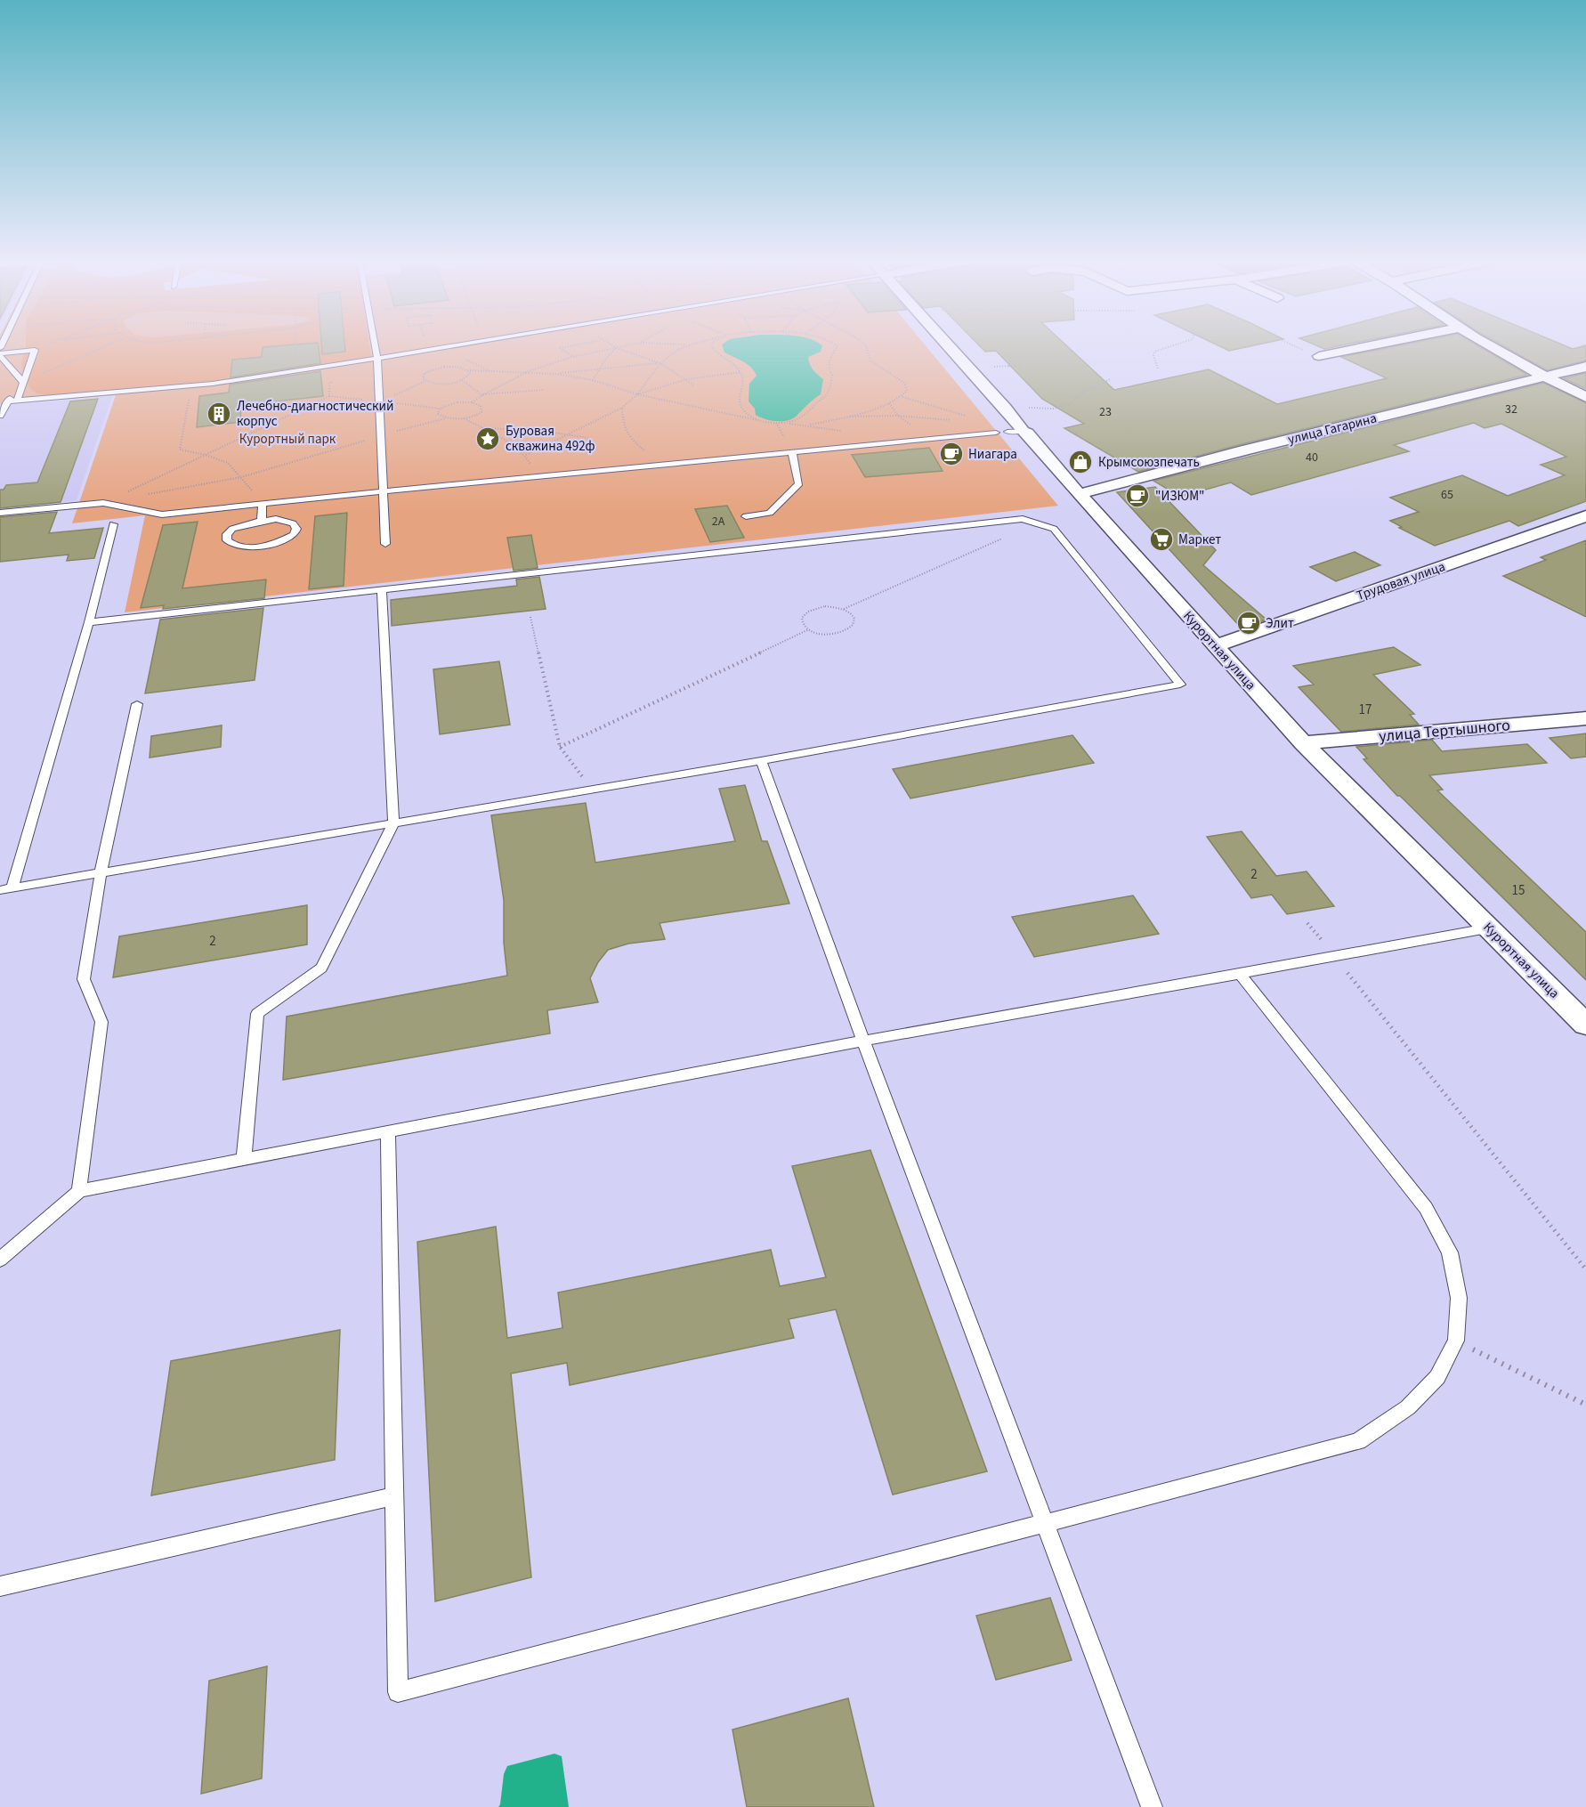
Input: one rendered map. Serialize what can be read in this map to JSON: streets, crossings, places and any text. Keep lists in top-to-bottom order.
{
  "streets": {
    "street": [
      "улица Гагарина",
      "Трудовая улица",
      "Курортная улица",
      "улица Тертышного"
    ]
  },
  "crossings": [
    ["улица Гагарина", "Курортная улица"],
    ["Трудовая улица", "Курортная улица"],
    ["Курортная улица", "улица Тертышного"]
  ],
  "parks": ["Курортный парк"],
  "places": {
    "building": ["Лечебно-диагностический корпус"],
    "place": ["Буровая скважина 492ф"],
    "cafe": ["Ниагара", "\"ИЗЮМ\"", "Элит"],
    "shop": ["Крымсоюзпечать"],
    "supermarket": ["Маркет"]
  },
  "house_numbers": [
    "32",
    "23",
    "40",
    "65",
    "2А",
    "17",
    "2",
    "15",
    "2"
  ]
}
